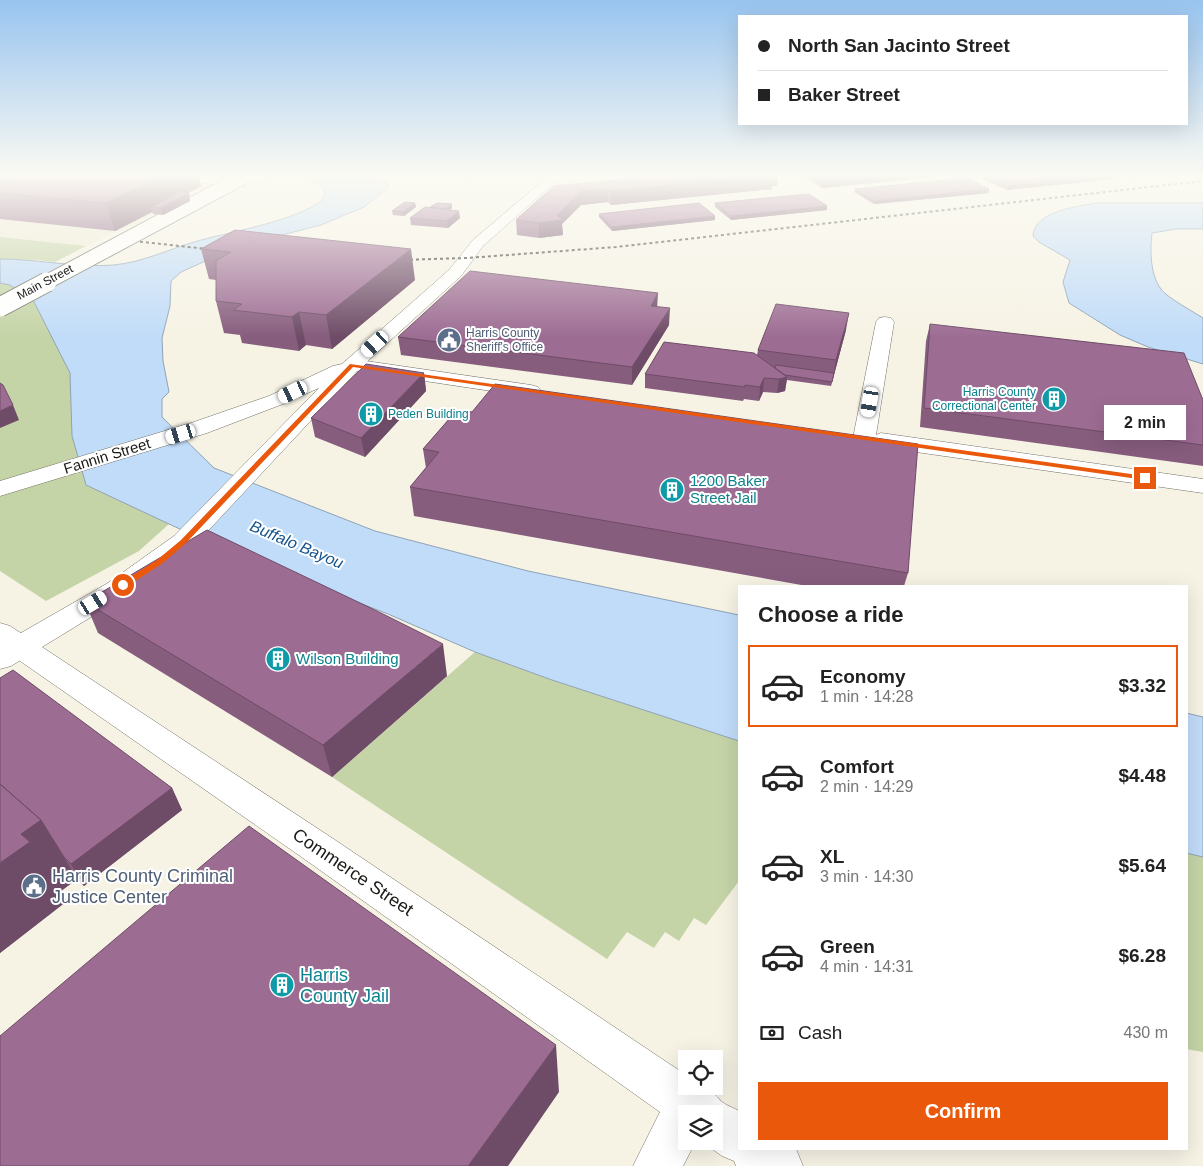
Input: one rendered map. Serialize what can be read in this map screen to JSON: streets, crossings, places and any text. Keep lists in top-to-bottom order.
{
  "streets": {
    "main road": ["Main Street", "Fannin Street", "Commerce Street"]
  },
  "water": ["Buffalo Bayou"],
  "places": {
    "public building": ["Harris County Sheriff's Office", "Harris County Criminal Justice Center"],
    "building": [
      "Harris County Correctional Center",
      "Peden Building",
      "1200 Baker Street Jail",
      "Wilson Building",
      "Harris County Jail"
    ]
  },
  "page": {
    "banner": ["North San Jacinto Street", "Baker Street"],
    "bubble": "2 min",
    "heading": "Choose a ride",
    "list": [
      {
        "name": "Economy",
        "note": "1 min · 14:28",
        "value": "$3.32"
      },
      {
        "name": "Comfort",
        "note": "2 min · 14:29",
        "value": "$4.48"
      },
      {
        "name": "XL",
        "note": "3 min · 14:30",
        "value": "$5.64"
      },
      {
        "name": "Green",
        "note": "4 min · 14:31",
        "value": "$6.28"
      }
    ],
    "pay": ["Cash", "430 m"],
    "buttons": "Confirm"
  }
}
